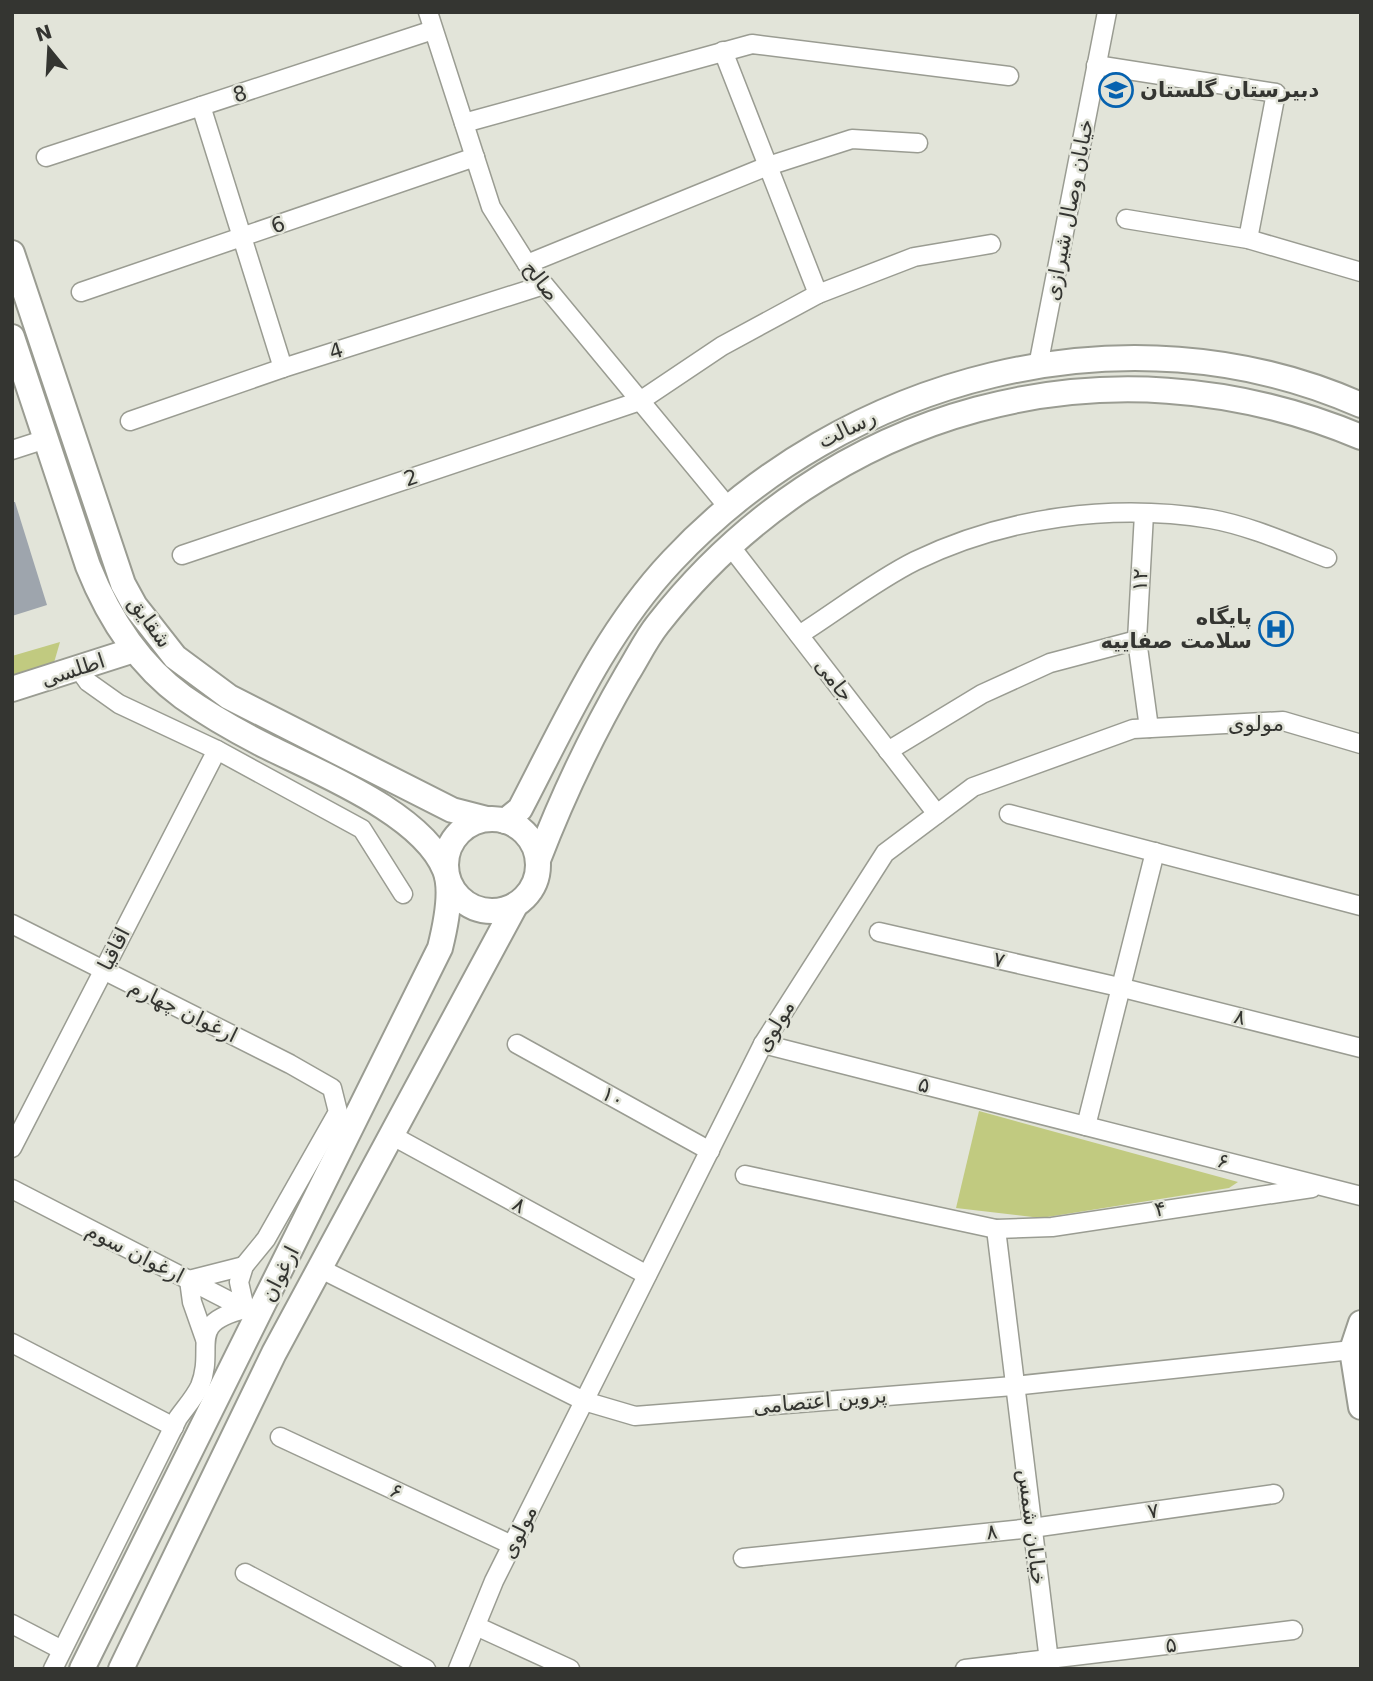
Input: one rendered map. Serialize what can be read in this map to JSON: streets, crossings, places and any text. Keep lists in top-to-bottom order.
{
  "streets": {
    "main road": [
      "رسالت",
      "شقایق",
      "اطلسی",
      "ارغوان"
    ],
    "street": [
      "8",
      "خیابان وصال شیرازی",
      "6",
      "صالح",
      "4",
      "2",
      "۱۲",
      "جامی",
      "مولوی",
      "اقاقیا",
      "۷",
      "ارغوان چهارم",
      "۸",
      "۵",
      "۱۰",
      "۶",
      "۴",
      "ارغوان سوم",
      "پروین اعتصامی",
      "خیابان شمس"
    ]
  },
  "crossings": [
    ["8", "صالح"],
    ["خیابان وصال شیرازی", "رسالت"],
    ["6", "صالح"],
    ["صالح", "4"],
    ["صالح", "رسالت"],
    ["صالح", "2"],
    ["رسالت", "شقایق"],
    ["رسالت", "جامی"],
    ["رسالت", "ارغوان"],
    ["۱۲", "مولوی"],
    ["شقایق", "اطلسی"],
    ["شقایق", "ارغوان"],
    ["جامی", "مولوی"],
    ["مولوی", "۸"],
    ["مولوی", "۵"],
    ["مولوی", "۱۰"],
    ["مولوی", "۶"],
    ["مولوی", "پروین اعتصامی"],
    ["اقاقیا", "ارغوان چهارم"],
    ["۷", "۸"],
    ["۷", "خیابان شمس"],
    ["۸", "ارغوان"],
    ["۸", "خیابان شمس"],
    ["۵", "۶"],
    ["۵", "خیابان شمس"],
    ["۶", "۴"],
    ["۴", "خیابان شمس"],
    ["ارغوان سوم", "ارغوان"],
    ["ارغوان", "پروین اعتصامی"],
    ["پروین اعتصامی", "خیابان شمس"]
  ],
  "places": {
    "school or university": ["دبیرستان گلستان"],
    "hospital": ["پایگاه سلامت صفاییه"]
  },
  "north": "top"
}
